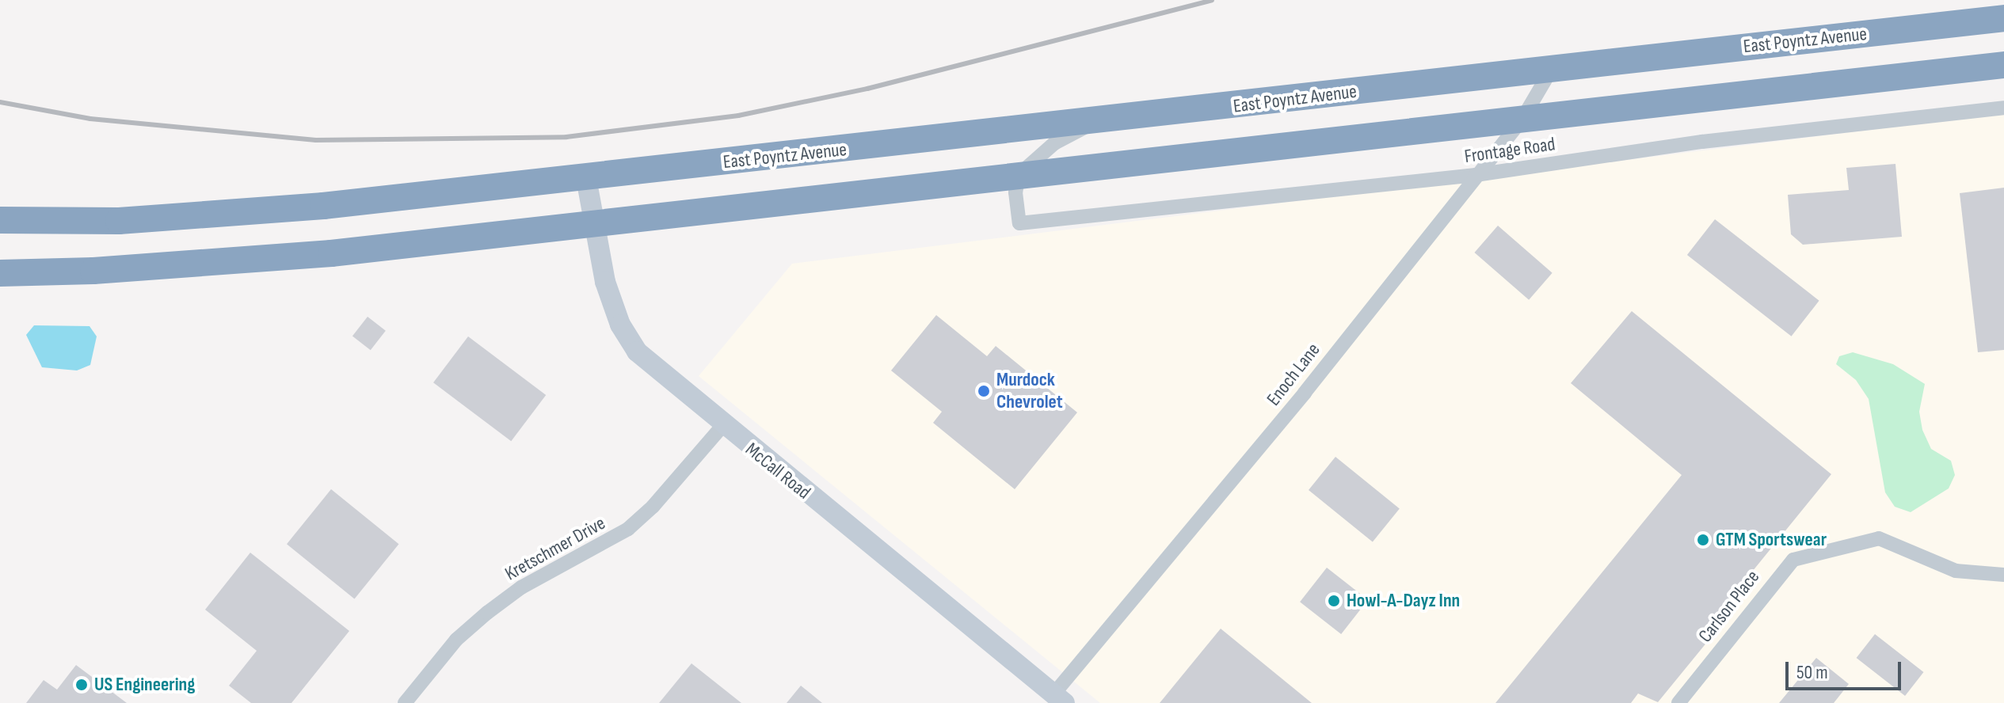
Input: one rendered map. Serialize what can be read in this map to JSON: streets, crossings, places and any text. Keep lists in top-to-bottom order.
{
  "streets": {
    "highway": ["East Poyntz Avenue"],
    "main road": ["McCall Road"],
    "street": [
      "Frontage Road",
      "Enoch Lane",
      "Kretschmer Drive",
      "Carlson Place"
    ]
  },
  "crossings": [
    ["East Poyntz Avenue", "Enoch Lane"],
    ["East Poyntz Avenue", "McCall Road"],
    ["Frontage Road", "Enoch Lane"],
    ["Enoch Lane", "McCall Road"],
    ["McCall Road", "Kretschmer Drive"]
  ],
  "places": [
    "Murdock Chevrolet",
    "GTM Sportswear",
    "Howl-A-Dayz Inn",
    "US Engineering"
  ],
  "scale_bar": "50 m"
}
